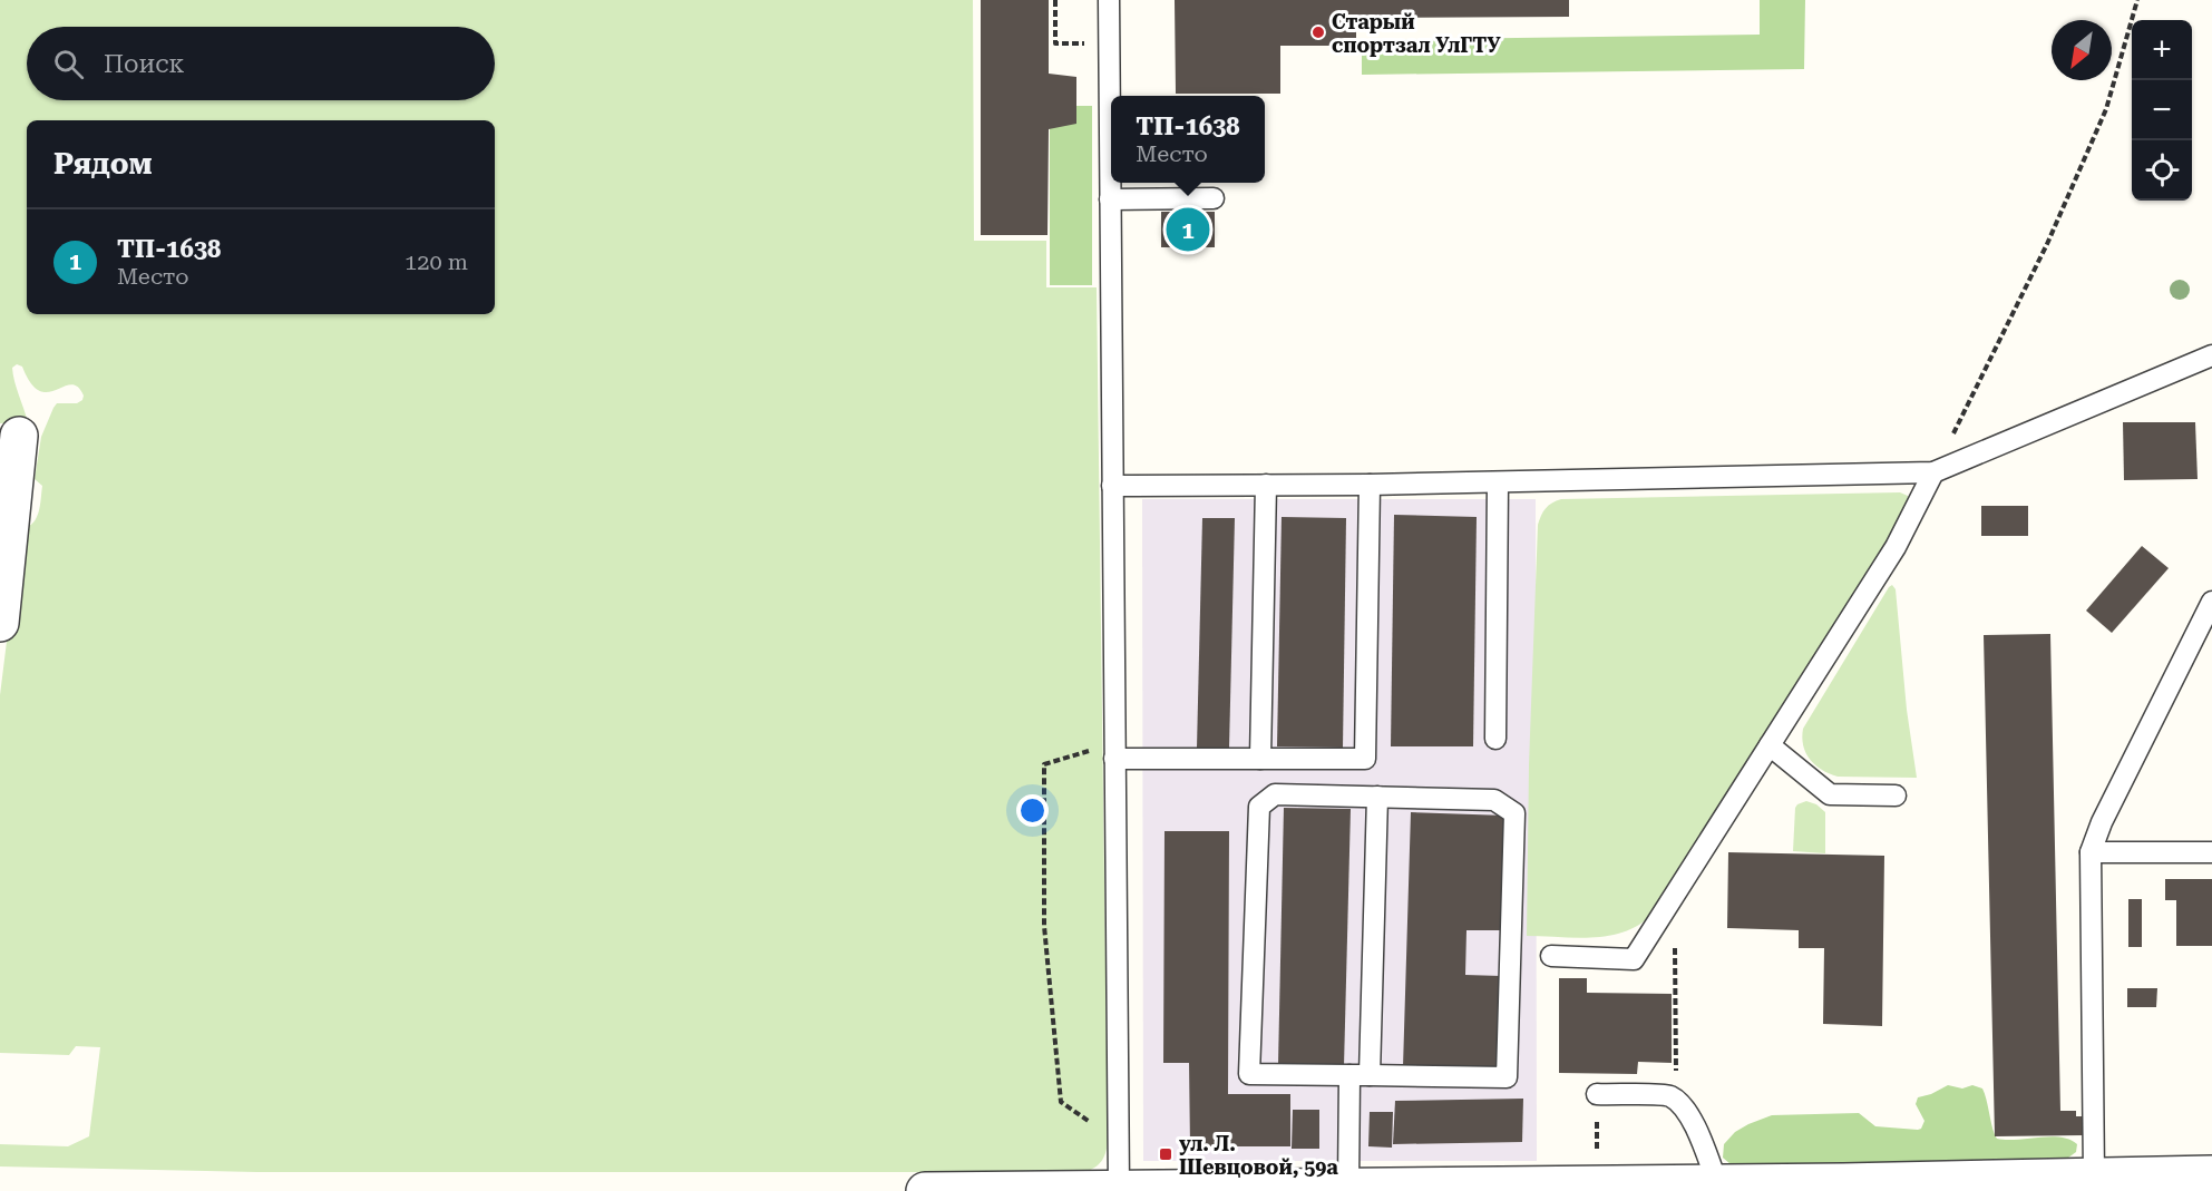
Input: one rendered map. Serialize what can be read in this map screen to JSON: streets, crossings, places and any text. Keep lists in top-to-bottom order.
{
  "places": {
    "other": ["Старый спортзал УлГТУ"],
    "transit": ["ул. Л. Шевцовой, 59а"]
  },
  "north": "bottom left",
  "page": {
    "map_buttons": ["+", "−"],
    "search": "Поиск",
    "popup": ["ТП-1638", "Место"],
    "heading": "Рядом",
    "pins": "1",
    "list": [
      {
        "mark": "1",
        "name": "ТП-1638",
        "note": "Место",
        "value": "120 m"
      }
    ]
  }
}
